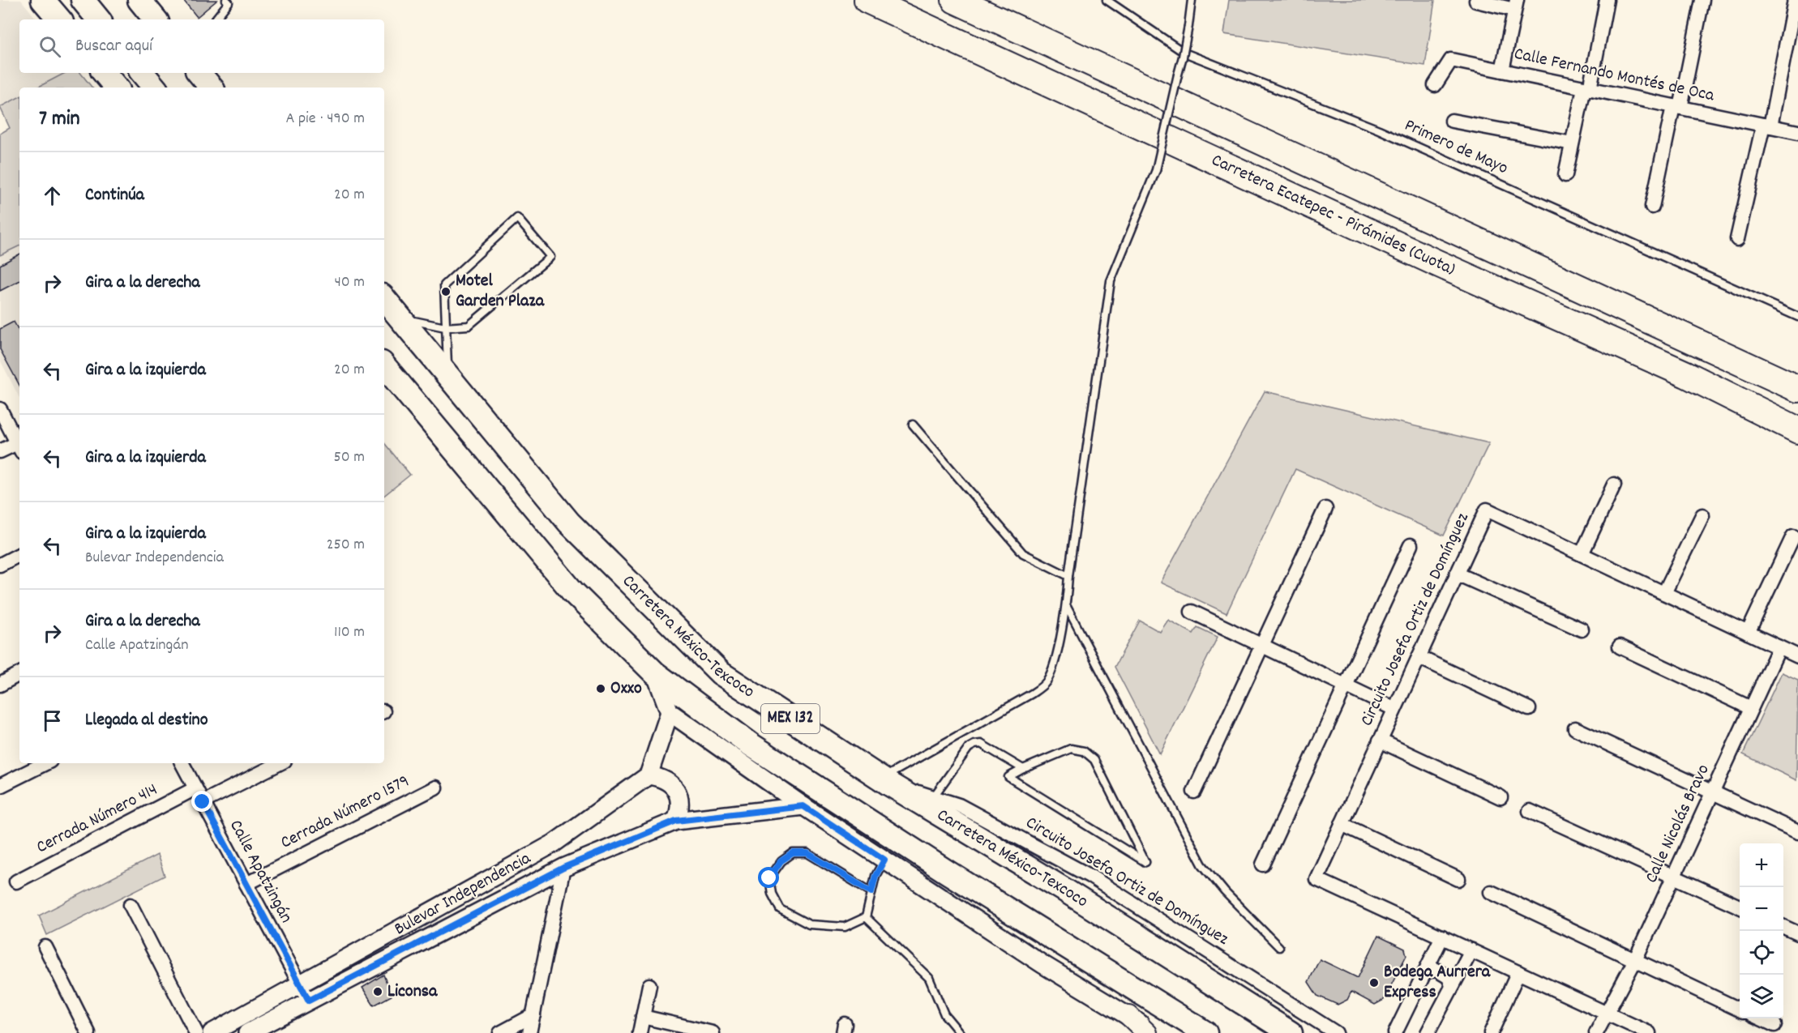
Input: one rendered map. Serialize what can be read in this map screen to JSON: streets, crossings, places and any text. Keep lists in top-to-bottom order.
{
  "streets": {
    "highway": ["Carretera Ecatepec - Pirámides (Cuota)", "Carretera México-Texcoco", "MEX 132"],
    "street": [
      "Calle Fernando Montés de Oca",
      "Circuito Josefa Ortiz de Domínguez",
      "Cerrada Número 1579",
      "Cerrada Número 414",
      "Calle Nicolás Bravo",
      "Calle Apatzingán",
      "Bulevar Independencia"
    ],
    "lane": ["Primero de Mayo"]
  },
  "crossings": [
    ["Circuito Josefa Ortiz de Domínguez", "Carretera México-Texcoco"],
    ["Circuito Josefa Ortiz de Domínguez", "Calle Nicolás Bravo"],
    ["Cerrada Número 1579", "Calle Apatzingán"],
    ["Cerrada Número 414", "Calle Apatzingán"],
    ["Calle Apatzingán", "Bulevar Independencia"]
  ],
  "places": [
    "Motel Garden Plaza",
    "Oxxo",
    "Bodega Aurrera Express",
    "Liconsa"
  ],
  "page": {
    "search": "Buscar aquí",
    "heading": ["7 min", "A pie · 490 m"],
    "list": [
      ["Continúa", "20 m"],
      ["Gira a la derecha", "40 m"],
      ["Gira a la izquierda", "20 m"],
      ["Gira a la izquierda", "50 m"],
      ["Gira a la izquierda", "Bulevar Independencia", "250 m"],
      ["Gira a la derecha", "Calle Apatzingán", "110 m"],
      "Llegada al destino"
    ],
    "map_buttons": ["+", "−"]
  }
}
